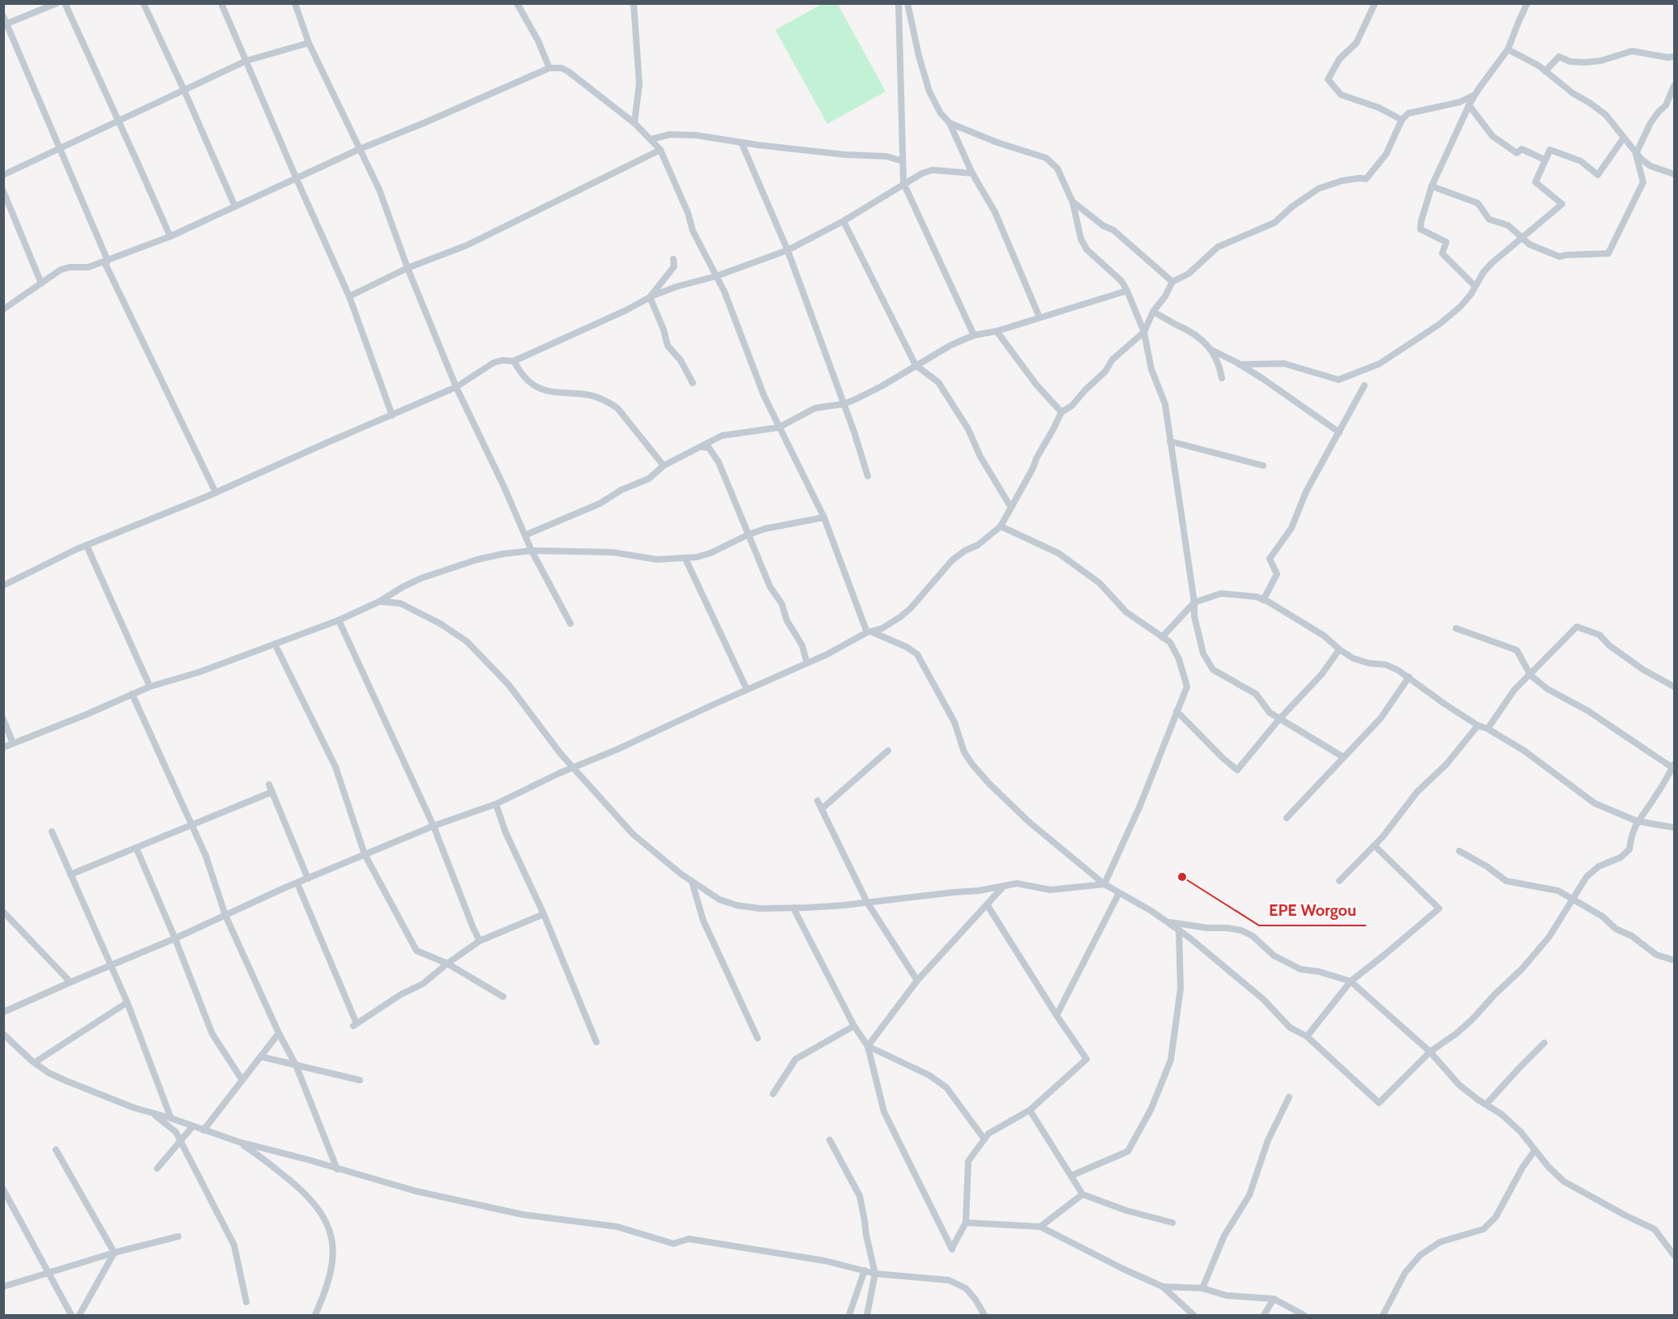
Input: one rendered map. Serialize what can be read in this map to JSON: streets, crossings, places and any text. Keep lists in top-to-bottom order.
{
  "places": ["EPE Worgou"]
}
